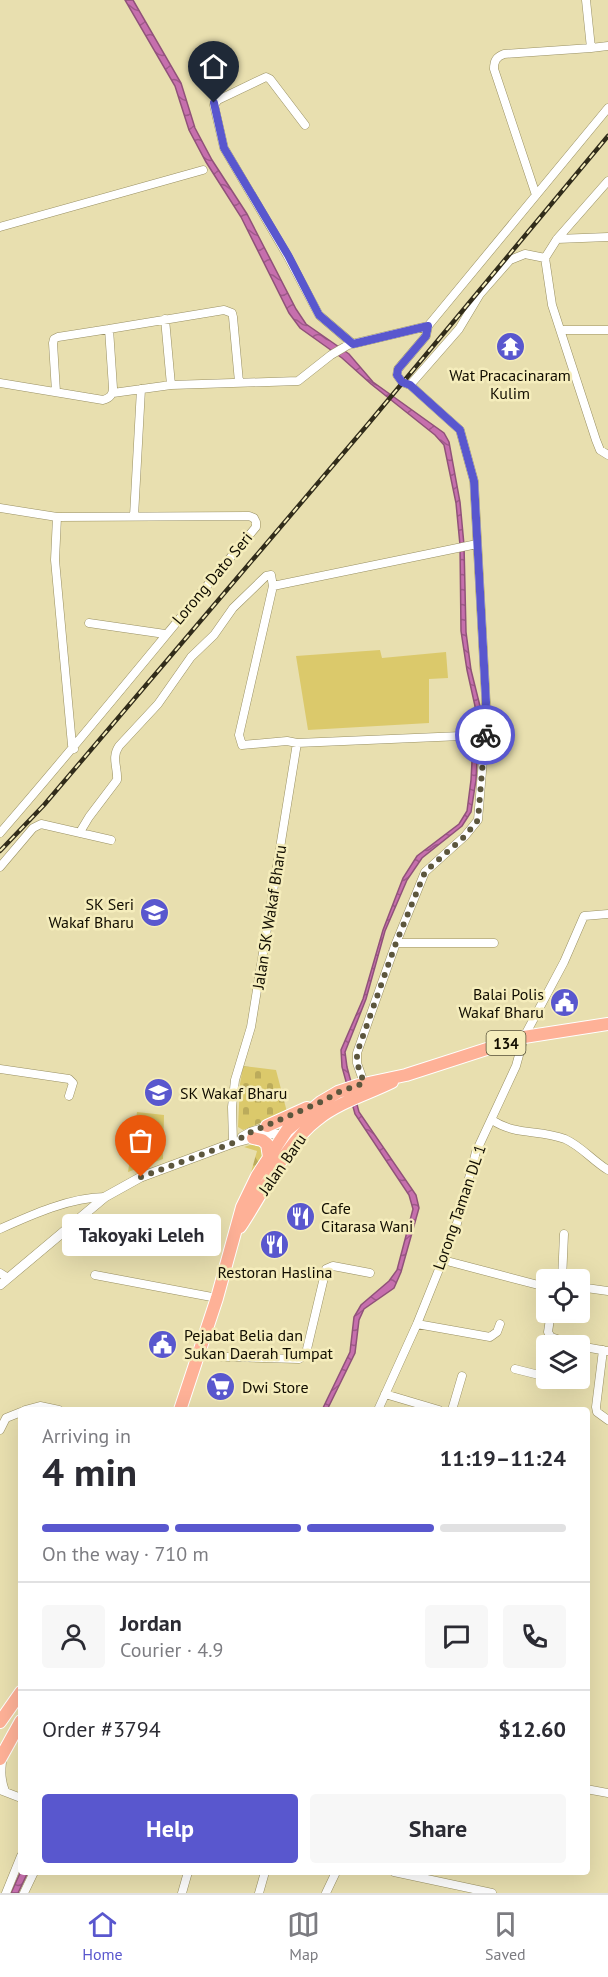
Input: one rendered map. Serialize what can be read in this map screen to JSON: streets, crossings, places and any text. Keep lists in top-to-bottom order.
{
  "streets": {
    "main road": ["134", "Jalan Baru"],
    "street": ["Lorong Dato Seri", "Jalan SK Wakaf Bharu", "Lorong Taman DL 1"]
  },
  "crossings": [
    ["134", "Jalan Baru"],
    ["134", "Lorong Taman DL 1"]
  ],
  "places": {
    "temple": ["Wat Pracacinaram Kulim"],
    "school or university": ["SK Seri Wakaf Bharu", "SK Wakaf Bharu"],
    "public building": ["Balai Polis Wakaf Bharu", "Pejabat Belia dan Sukan Daerah Tumpat"],
    "other": ["Takoyaki Leleh"],
    "restaurant": ["Cafe Citarasa Wani", "Restoran Haslina"],
    "supermarket": ["Dwi Store"]
  },
  "page": {
    "bubble": "Takoyaki Leleh",
    "heading": ["4 min", "Arriving in", "11:19–11:24"],
    "panel": [
      "Jordan",
      "Courier · 4.9",
      "Order #3794",
      "$12.60"
    ],
    "bar": "On the way · 710 m",
    "buttons": ["Help", "Share"],
    "tabs": ["Home", "Map", "Saved"]
  }
}
